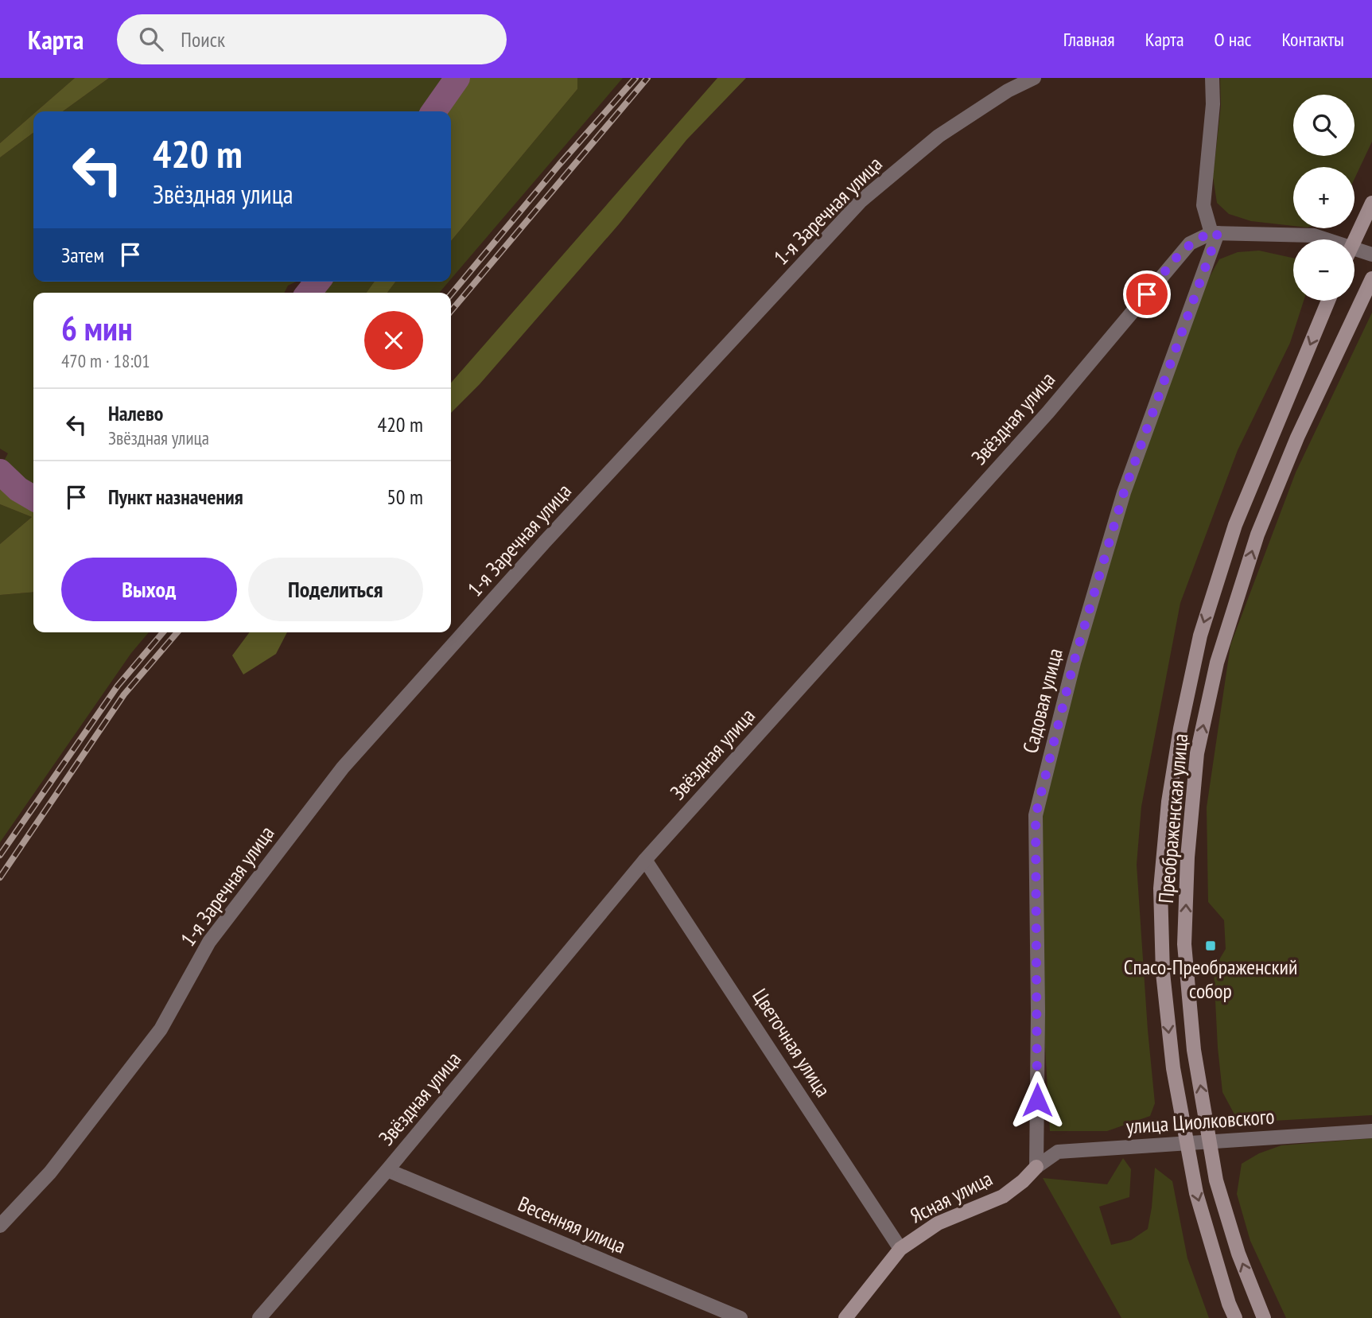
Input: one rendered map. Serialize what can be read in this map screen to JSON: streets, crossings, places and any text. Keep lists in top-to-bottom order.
{
  "streets": {
    "main road": ["Преображенская улица", "Ясная улица"],
    "street": [
      "1-я Заречная улица",
      "Звёздная улица",
      "Садовая улица",
      "Цветочная улица",
      "улица Циолковского",
      "Весенняя улица"
    ]
  },
  "crossings": [
    ["Звёздная улица", "Садовая улица"],
    ["Звёздная улица", "Цветочная улица"],
    ["Звёздная улица", "Весенняя улица"],
    ["Садовая улица", "улица Циолковского"],
    ["Садовая улица", "Ясная улица"],
    ["Преображенская улица", "улица Циолковского"],
    ["Цветочная улица", "Ясная улица"],
    ["улица Циолковского", "Ясная улица"]
  ],
  "places": {
    "transit": ["Спасо-Преображенский собор"]
  },
  "page": {
    "header": "Карта",
    "search": "Поиск",
    "nav": [
      "Главная",
      "Карта",
      "О нас",
      "Контакты"
    ],
    "map_buttons": ["+", "−"],
    "turn": ["420 m", "Звёздная улица"],
    "then": "Затем",
    "heading": ["6 мин", "470 m · 18:01"],
    "list": [
      {
        "name": "Налево",
        "note": "Звёздная улица",
        "value": "420 m"
      },
      {
        "name": "Пункт назначения",
        "value": "50 m"
      }
    ],
    "buttons": ["Выход", "Поделиться"]
  }
}
